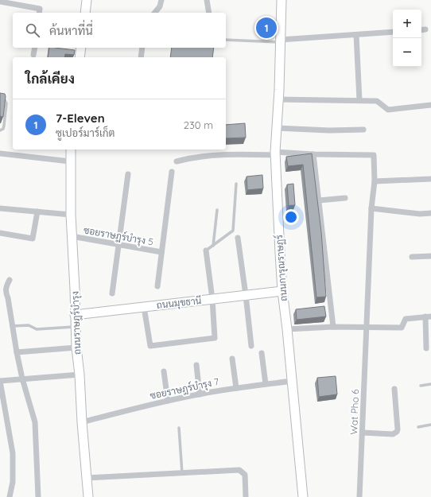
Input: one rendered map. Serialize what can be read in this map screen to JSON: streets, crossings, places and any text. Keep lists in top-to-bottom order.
{
  "streets": {
    "street": [
      "ซอยราษฎร์บำรุง 5",
      "ถนนการุณราษฏร์",
      "ถนนมุขธานี",
      "ถนนราษฎร์บำรุง",
      "ซอยราษฎร์บำรุง 7",
      "Wat Pho 6"
    ]
  },
  "crossings": [
    ["ซอยราษฎร์บำรุง 5", "ถนนราษฎร์บำรุง"],
    ["ถนนการุณราษฏร์", "ถนนมุขธานี"],
    ["ถนนการุณราษฏร์", "ซอยราษฎร์บำรุง 7"],
    ["ถนนมุขธานี", "ถนนราษฎร์บำรุง"],
    ["ถนนราษฎร์บำรุง", "ซอยราษฎร์บำรุง 7"]
  ],
  "page": {
    "map_buttons": ["+", "−"],
    "search": "ค้นหาที่นี่",
    "pins": "1",
    "heading": "ใกล้เคียง",
    "list": [
      {
        "mark": "1",
        "name": "7-Eleven",
        "note": "ซูเปอร์มาร์เก็ต",
        "value": "230 m"
      }
    ]
  }
}
